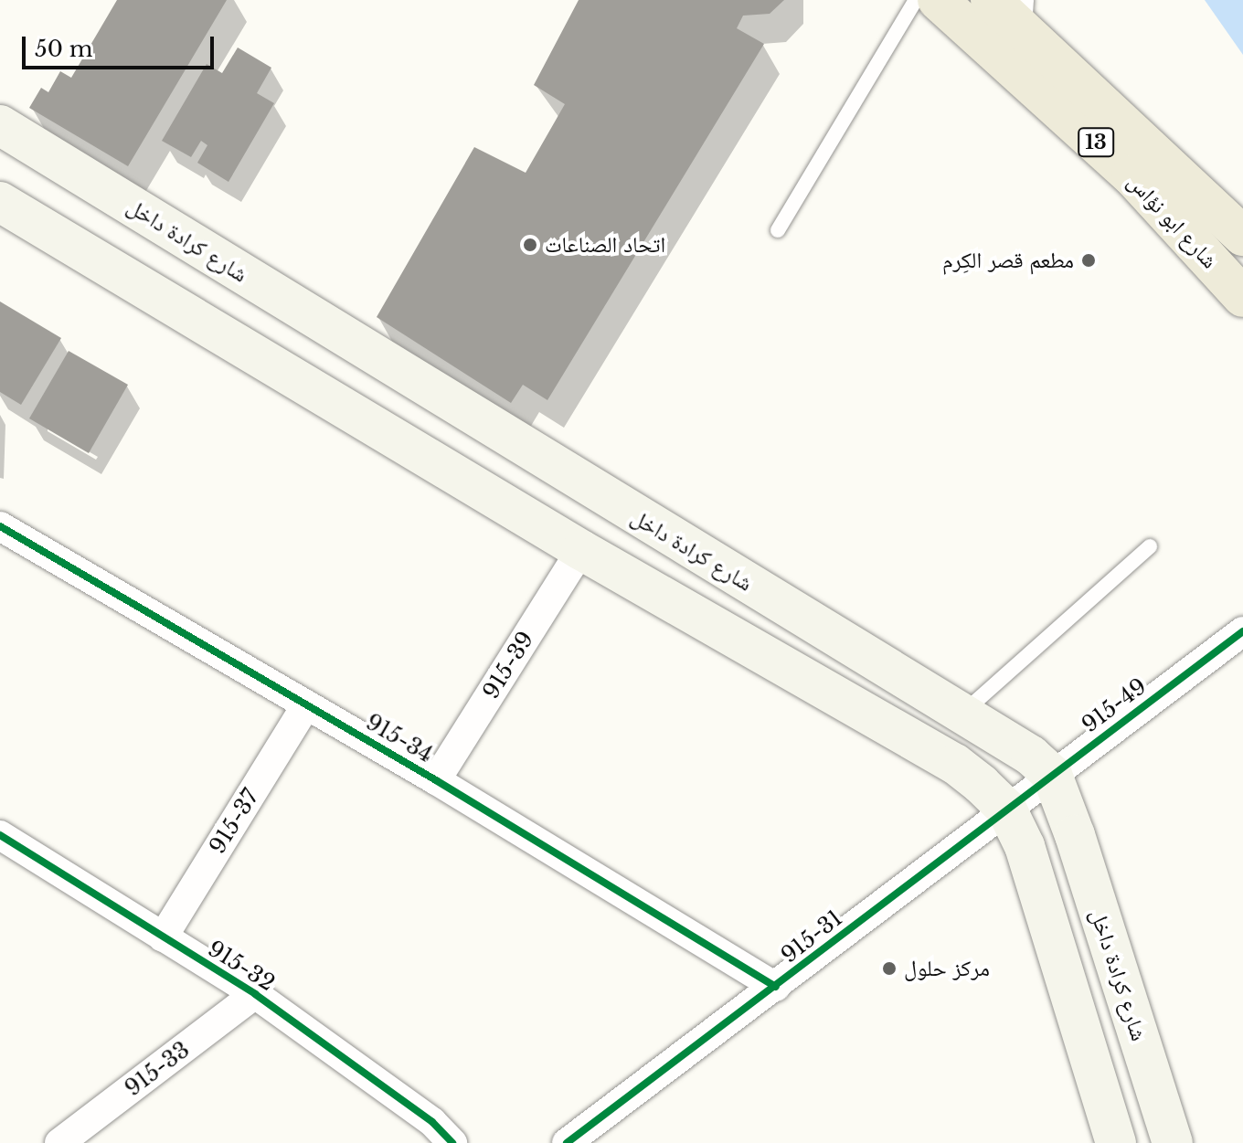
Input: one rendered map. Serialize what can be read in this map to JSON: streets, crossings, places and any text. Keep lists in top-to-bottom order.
{
  "streets": {
    "main road": ["13", "شارع ابو نؤاس", "شارع كرادة داخل"],
    "street": [
      "915-39",
      "915-49",
      "915-34",
      "915-37",
      "915-31",
      "915-32",
      "915-33"
    ]
  },
  "crossings": [
    ["شارع كرادة داخل", "915-49"],
    ["915-39", "915-34"],
    ["915-49", "915-31"],
    ["915-34", "915-37"],
    ["915-34", "915-31"],
    ["915-37", "915-32"],
    ["915-32", "915-33"]
  ],
  "places": ["اتحاد الصناعات", "مطعم قصر الكِرم", "مركز حلول"],
  "scale_bar": "50 m"
}
